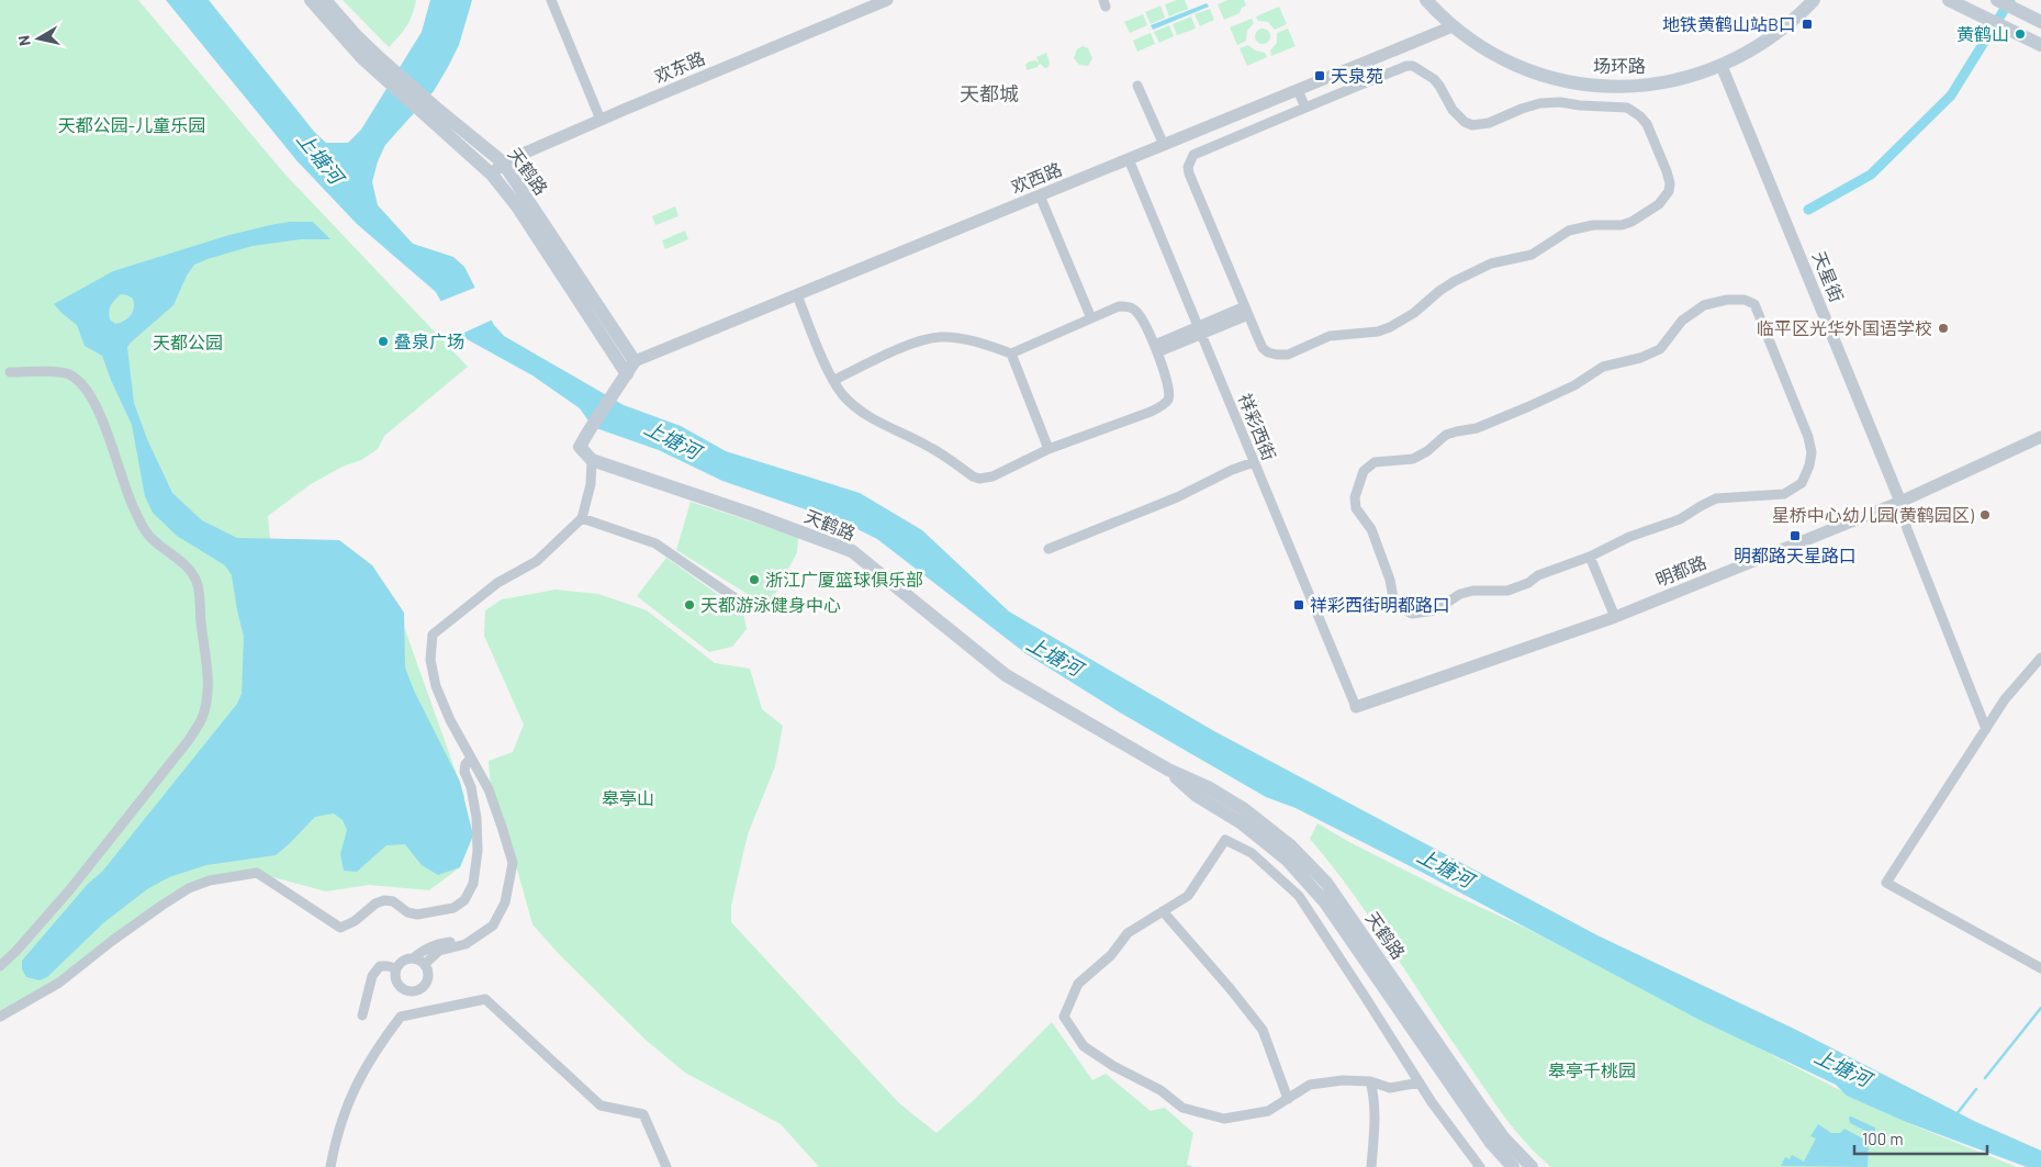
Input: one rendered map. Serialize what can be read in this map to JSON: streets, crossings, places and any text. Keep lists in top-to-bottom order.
{
  "streets": {
    "main road": ["场环路", "天鹤路"],
    "street": [
      "欢东路",
      "欢西路",
      "天星街",
      "祥彩西街",
      "明都路"
    ]
  },
  "crossings": [
    ["场环路", "欢西路"],
    ["场环路", "天星街"],
    ["欢东路", "天鹤路"],
    ["天鹤路", "欢西路"],
    ["欢西路", "祥彩西街"],
    ["天星街", "明都路"],
    ["祥彩西街", "明都路"]
  ],
  "districts": ["天都城"],
  "water": ["上塘河"],
  "parks": [
    "天都公园-儿童乐园",
    "天都公园",
    "皋亭山",
    "皋亭千桃园"
  ],
  "places": {
    "transit": [
      "地铁黄鹤山站B口",
      "天泉苑",
      "明都路天星路口",
      "祥彩西街明都路口"
    ],
    "other": [
      "黄鹤山",
      "临平区光华外国语学校",
      "叠泉广场",
      "星桥中心幼儿园(黄鹤园区)",
      "浙江广厦篮球俱乐部",
      "天都游泳健身中心"
    ]
  },
  "scale_bar": "100 m",
  "north": "left"
}
